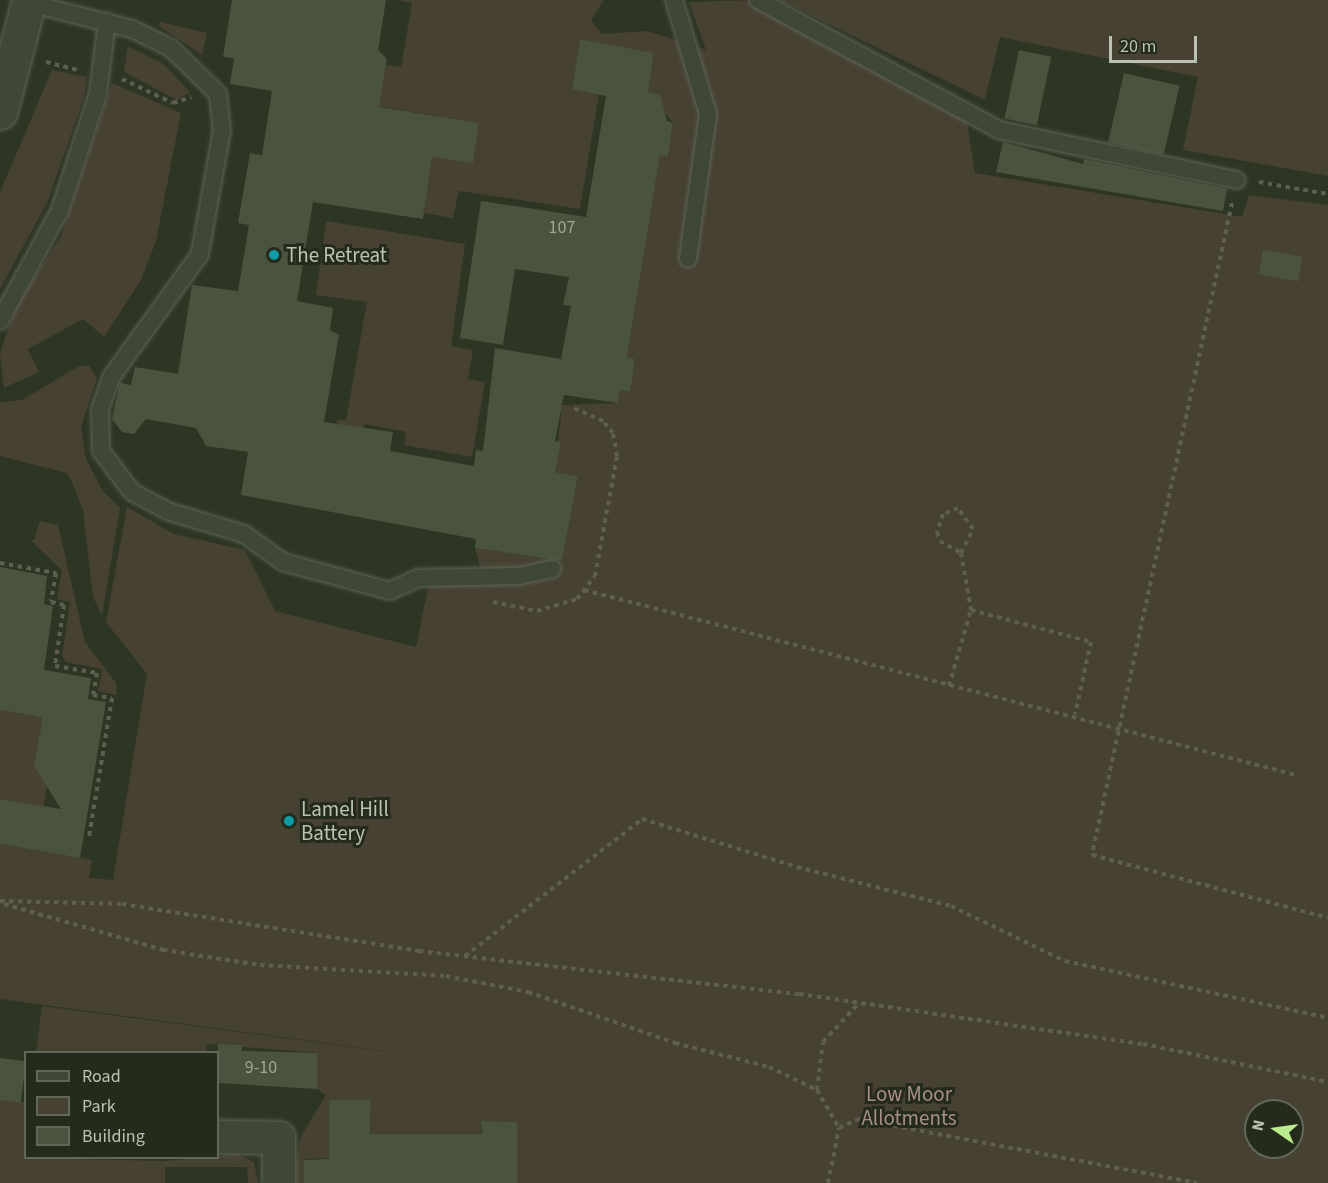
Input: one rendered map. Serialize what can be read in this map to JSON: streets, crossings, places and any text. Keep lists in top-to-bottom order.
{
  "parks": ["Low Moor Allotments"],
  "places": ["The Retreat", "Lamel Hill Battery"],
  "house_numbers": ["107", "9-10"],
  "legend": ["Road", "Park", "Building"],
  "scale_bar": "20 m",
  "north": "left"
}
